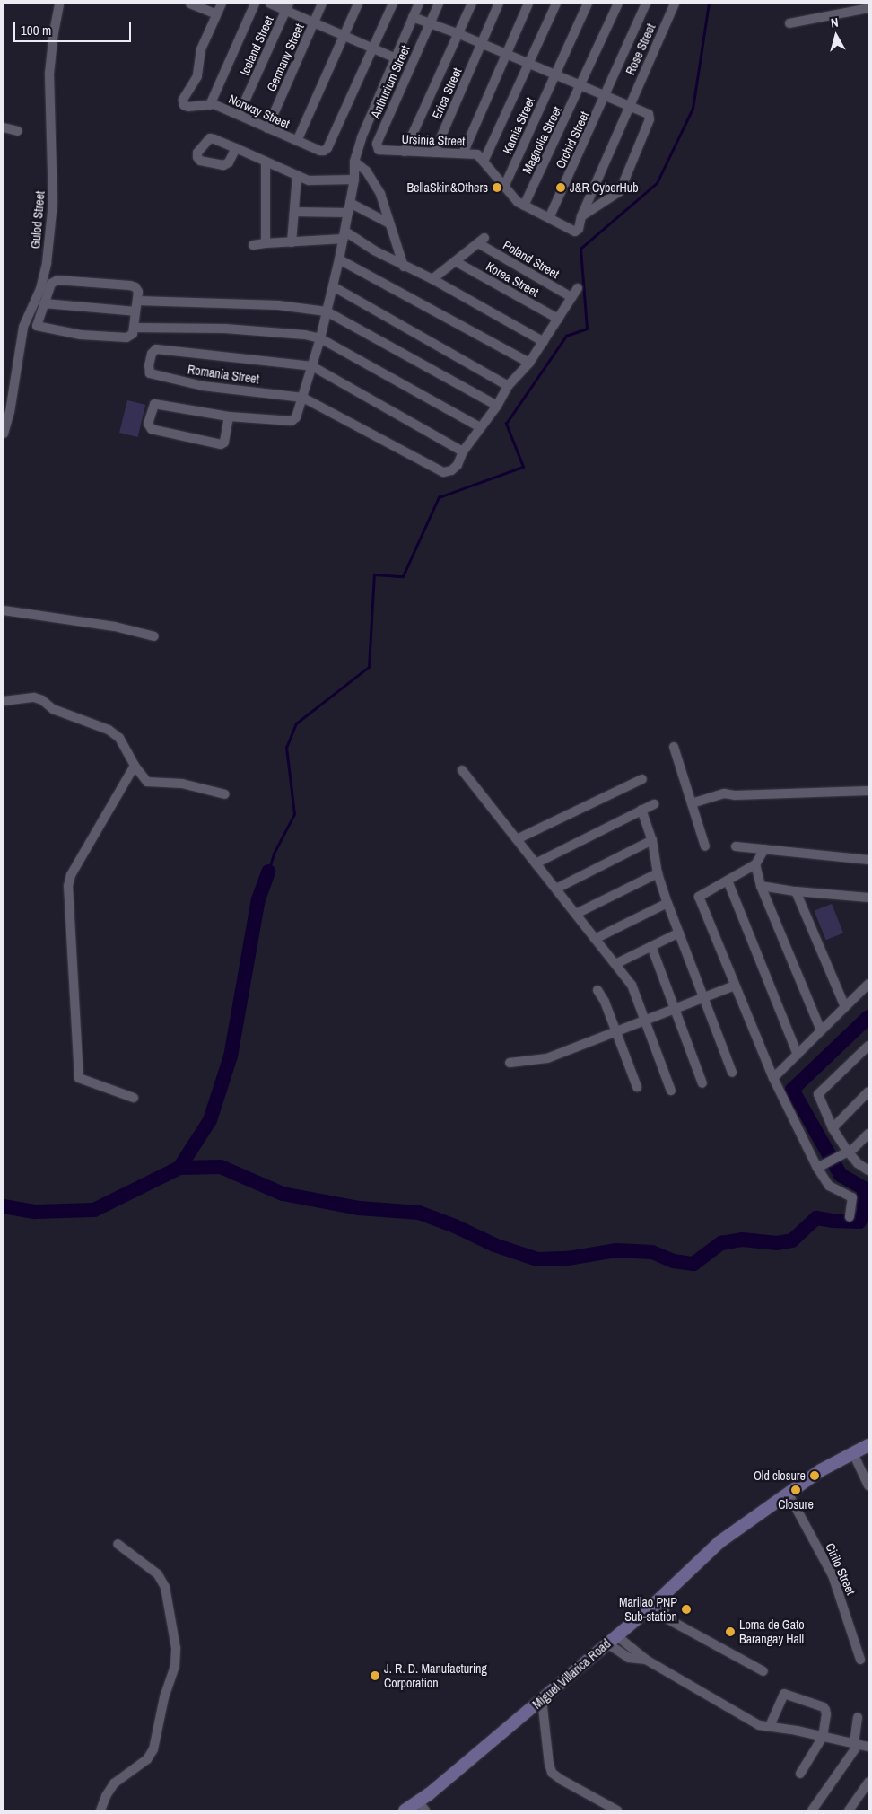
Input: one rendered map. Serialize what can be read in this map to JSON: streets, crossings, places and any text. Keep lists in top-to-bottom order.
{
  "streets": {
    "main road": ["Miguel Villarica Road"],
    "street": [
      "Iceland Street",
      "Rose Street",
      "Germany Street",
      "Anthurium Street",
      "Erica Street",
      "Norway Street",
      "Kamia Street",
      "Ursinia Street",
      "Magnolia Street",
      "Orchid Street",
      "Gulod Street",
      "Poland Street",
      "Korea Street",
      "Romania Street",
      "Cirilo Street"
    ]
  },
  "crossings": [
    ["Iceland Street", "Norway Street"],
    ["Rose Street", "Ursinia Street"],
    ["Germany Street", "Norway Street"],
    ["Anthurium Street", "Ursinia Street"],
    ["Erica Street", "Ursinia Street"],
    ["Kamia Street", "Ursinia Street"],
    ["Ursinia Street", "Magnolia Street"],
    ["Ursinia Street", "Orchid Street"],
    ["Poland Street", "Korea Street"],
    ["Cirilo Street", "Miguel Villarica Road"]
  ],
  "places": [
    "BellaSkin&Others",
    "J&R CyberHub",
    "Old closure",
    "Closure",
    "Marilao PNP Sub-station",
    "Loma de Gato Barangay Hall",
    "J. R. D. Manufacturing Corporation"
  ],
  "scale_bar": "100 m",
  "north": "top"
}
